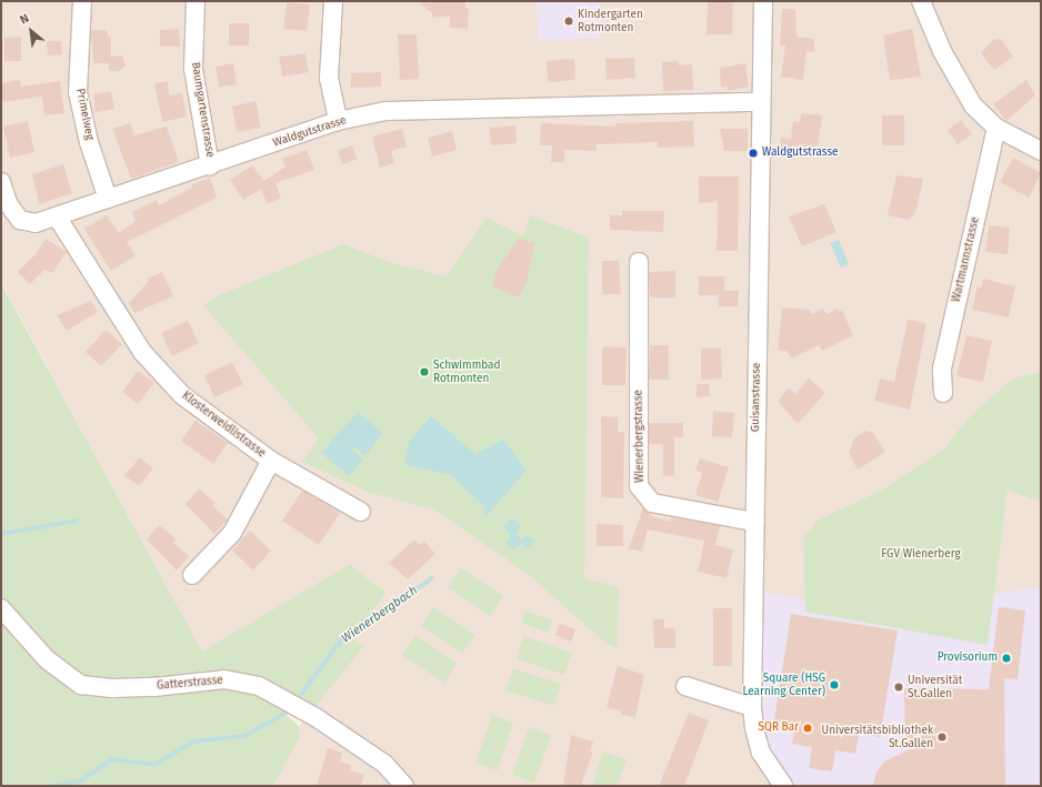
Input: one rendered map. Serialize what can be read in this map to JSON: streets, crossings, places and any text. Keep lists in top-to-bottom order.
{
  "streets": {
    "street": [
      "Baumgartenstrasse",
      "Primelweg",
      "Waldgutstrasse",
      "Wartmannstrasse",
      "Guisanstrasse",
      "Klosterweidlistrasse",
      "Wienerbergstrasse",
      "Gatterstrasse"
    ]
  },
  "crossings": [
    ["Baumgartenstrasse", "Waldgutstrasse"],
    ["Primelweg", "Waldgutstrasse"],
    ["Waldgutstrasse", "Guisanstrasse"],
    ["Waldgutstrasse", "Klosterweidlistrasse"],
    ["Guisanstrasse", "Wienerbergstrasse"]
  ],
  "water": ["Wienerbergbach"],
  "parks": ["FGV Wienerberg"],
  "places": [
    "Kindergarten Rotmonten",
    "Waldgutstrasse",
    "Schwimmbad Rotmonten",
    "Provisorium",
    "Square (HSG Learning Center)",
    "Universität St.Gallen",
    "SQR Bar",
    "Universitätsbibliothek St.Gallen"
  ],
  "north": "top left"
}
